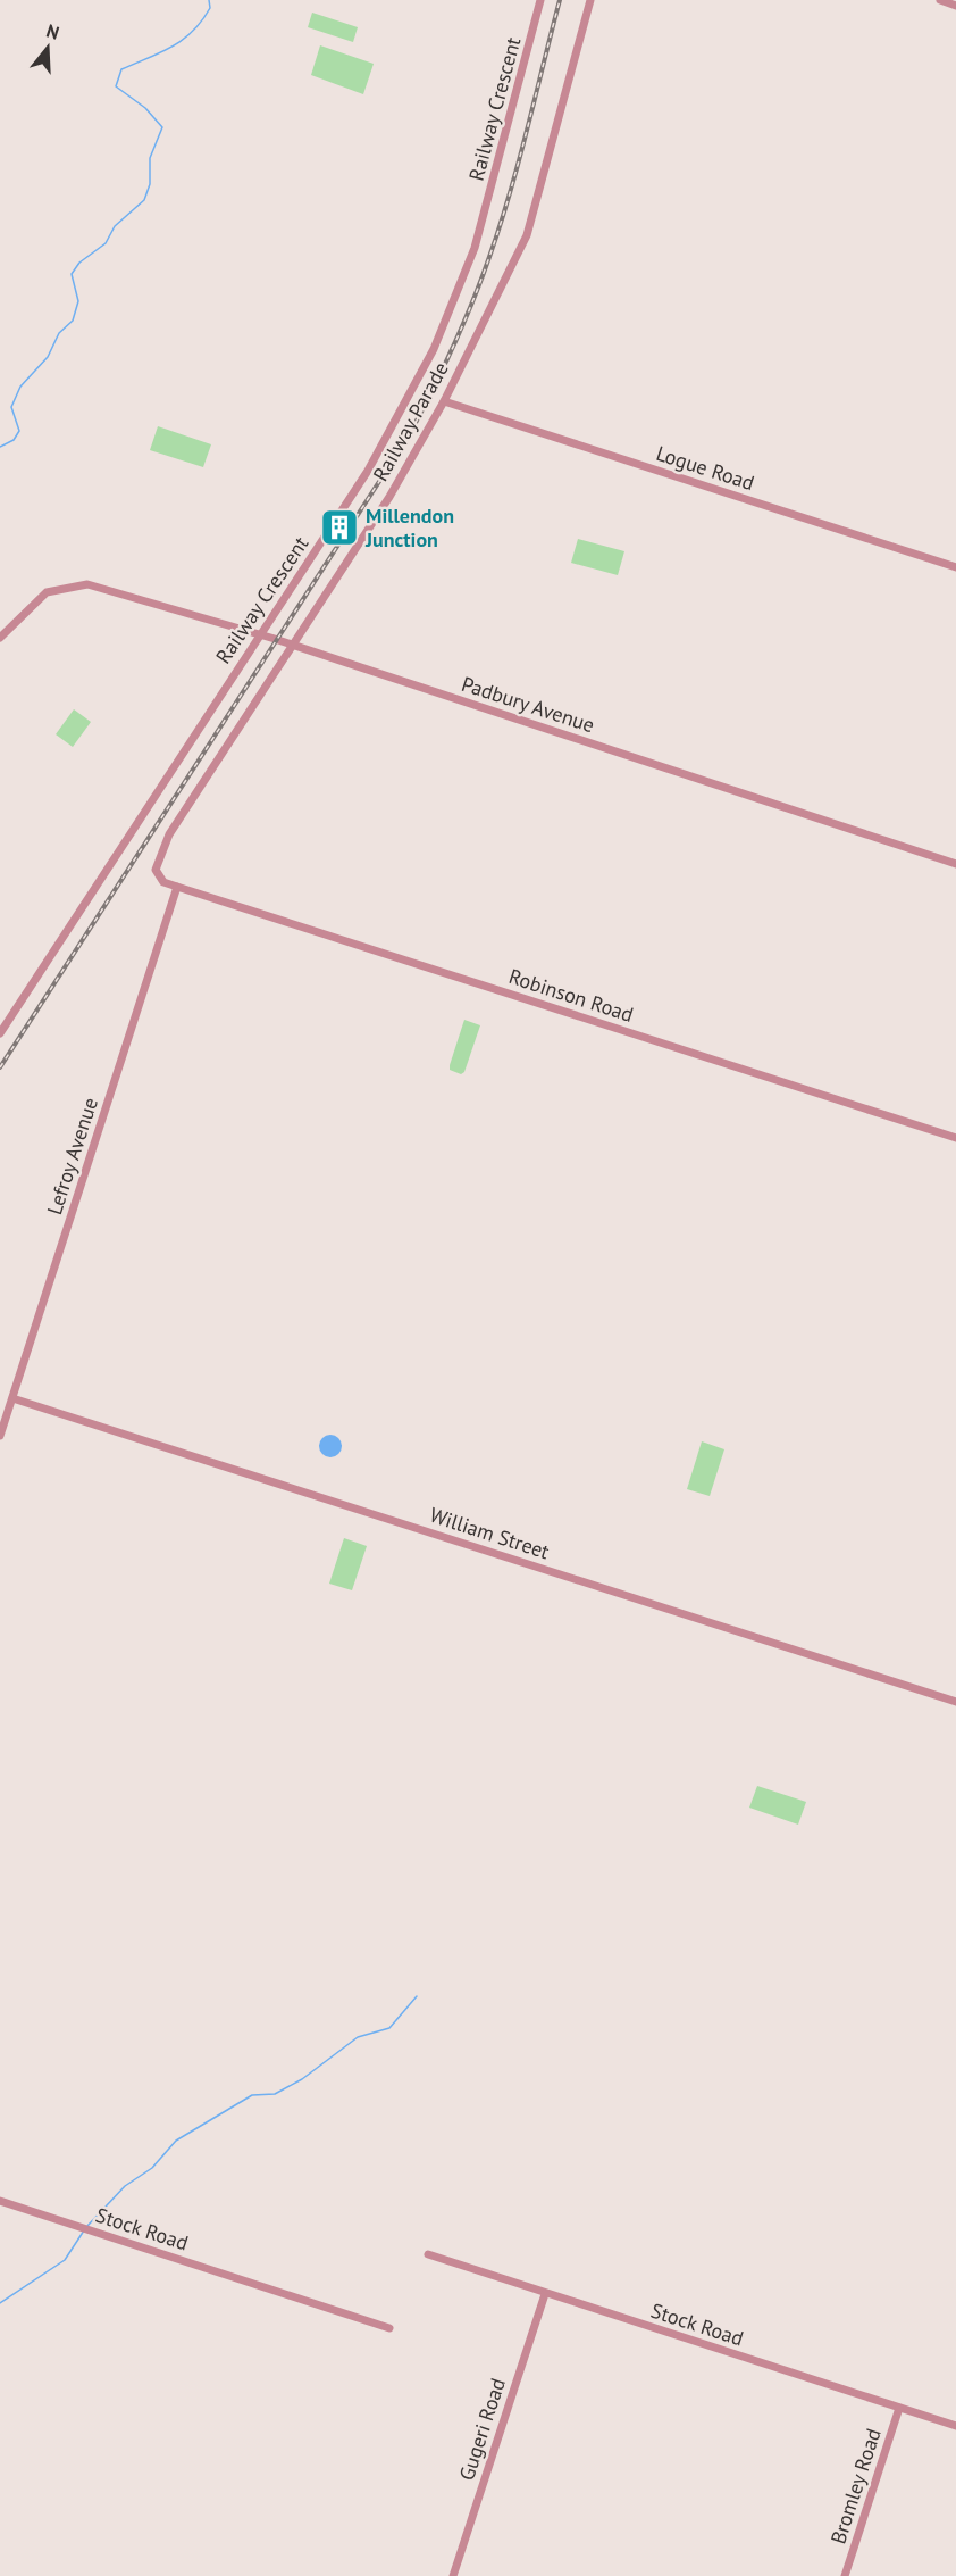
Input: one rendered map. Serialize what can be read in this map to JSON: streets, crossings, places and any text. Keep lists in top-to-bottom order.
{
  "streets": {
    "street": [
      "Railway Crescent",
      "Railway Parade",
      "Logue Road",
      "Padbury Avenue",
      "Robinson Road",
      "Lefroy Avenue",
      "William Street",
      "Stock Road",
      "Gugeri Road",
      "Bromley Road"
    ]
  },
  "crossings": [
    ["Railway Crescent", "Padbury Avenue"],
    ["Railway Parade", "Logue Road"],
    ["Railway Parade", "Padbury Avenue"],
    ["Railway Parade", "Robinson Road"],
    ["Railway Parade", "Lefroy Avenue"],
    ["Robinson Road", "Lefroy Avenue"],
    ["Lefroy Avenue", "William Street"],
    ["Stock Road", "Gugeri Road"],
    ["Stock Road", "Bromley Road"]
  ],
  "places": {
    "building": ["Millendon Junction"]
  },
  "north": "top"
}
